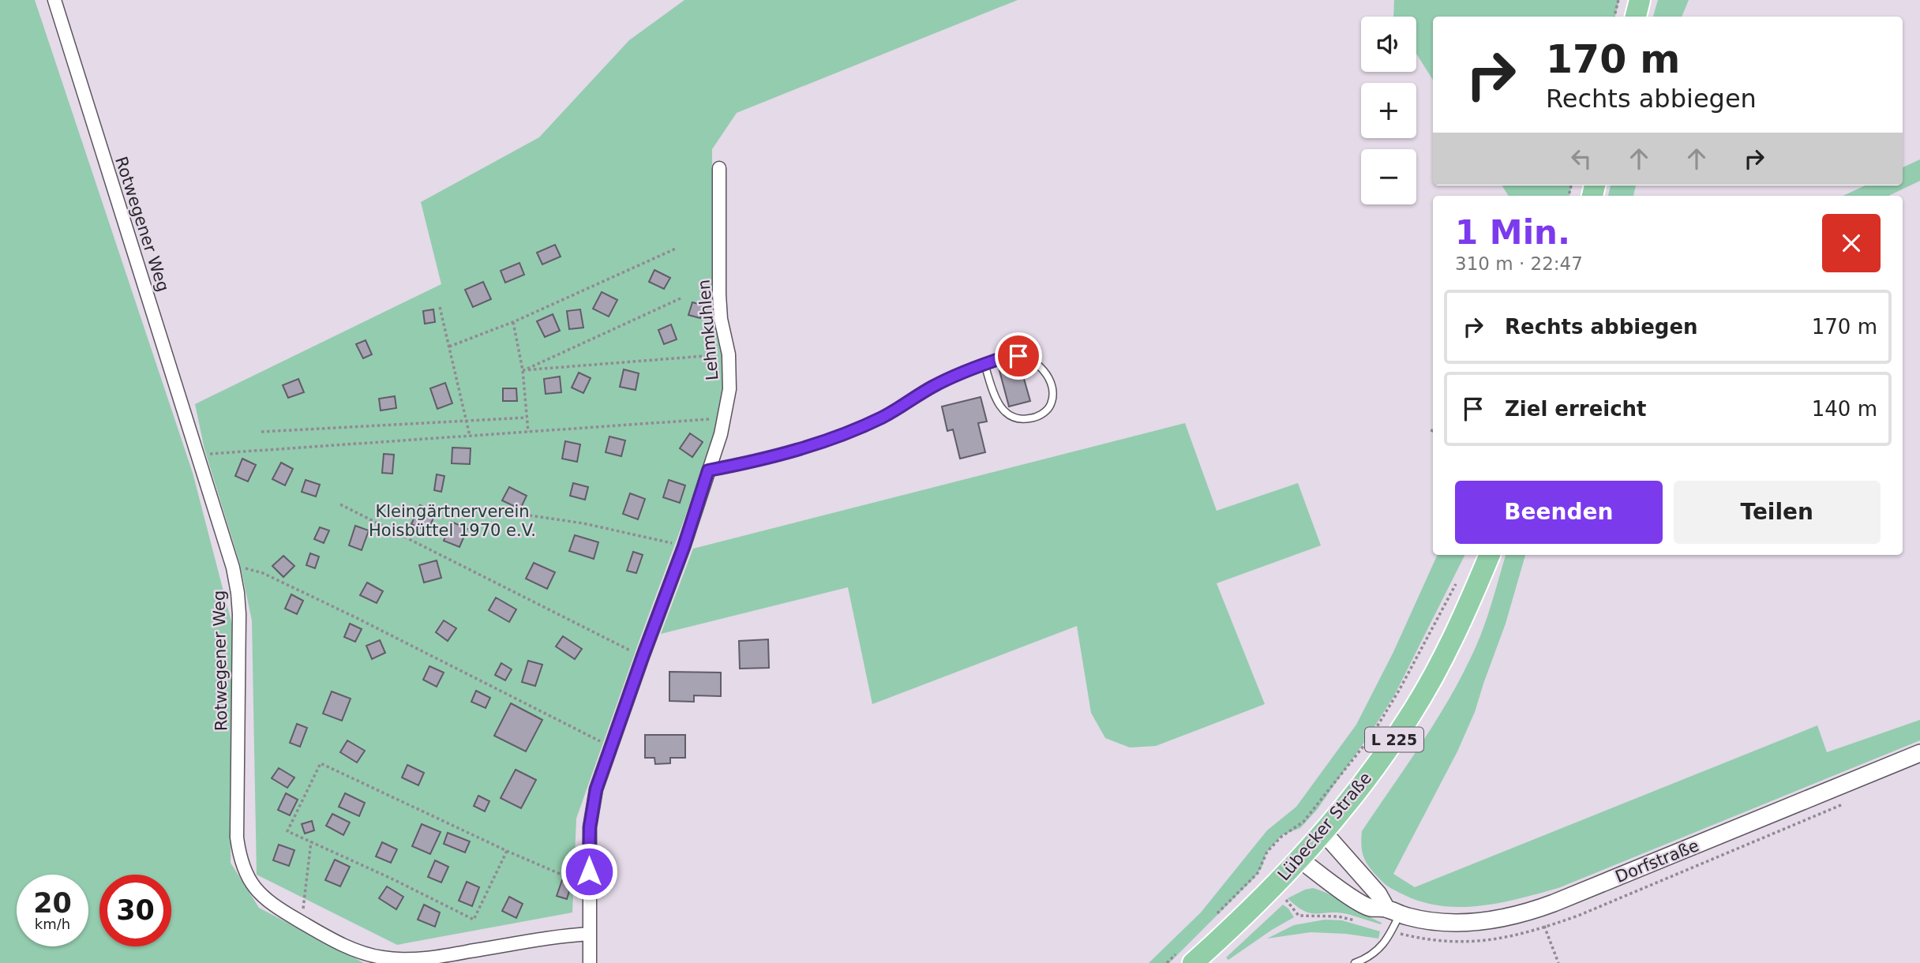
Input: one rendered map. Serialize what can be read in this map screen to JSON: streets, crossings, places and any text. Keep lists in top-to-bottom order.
{
  "streets": {
    "main road": ["L 225", "Lübecker Straße"],
    "street": ["Rotwegener Weg", "Lehmkuhlen", "Dorfstraße"]
  },
  "crossings": [
    ["Rotwegener Weg", "Lehmkuhlen"],
    ["Lübecker Straße", "Dorfstraße"]
  ],
  "parks": ["Kleingärtnerverein Hoisbüttel 1970 e.V."],
  "page": {
    "map_buttons": ["+", "−"],
    "turn": ["170 m", "Rechts abbiegen"],
    "heading": ["1 Min.", "310 m · 22:47"],
    "list": [
      {
        "name": "Rechts abbiegen",
        "value": "170 m"
      },
      {
        "name": "Ziel erreicht",
        "value": "140 m"
      }
    ],
    "buttons": ["Beenden", "Teilen"],
    "speed": "20 km/h",
    "limit": "30"
  }
}
